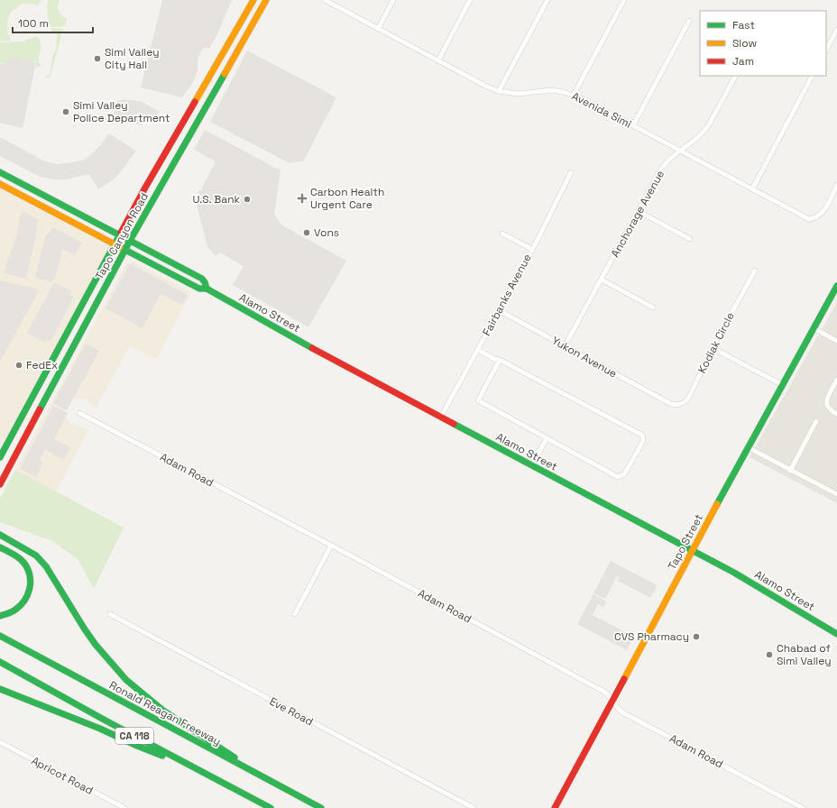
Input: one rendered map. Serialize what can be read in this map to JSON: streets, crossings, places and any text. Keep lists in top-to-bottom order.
{
  "streets": {
    "main road": [
      "Tapo Canyon Road",
      "Alamo Street",
      "Tapo Street",
      "Ronald Reagan Freeway",
      "CA 118"
    ],
    "street": [
      "Avenida Simi",
      "Anchorage Avenue",
      "Fairbanks Avenue",
      "Kodiak Circle",
      "Yukon Avenue",
      "Adam Road",
      "Eve Road",
      "Apricot Road"
    ]
  },
  "crossings": [
    ["Avenida Simi", "Anchorage Avenue"],
    ["Anchorage Avenue", "Yukon Avenue"],
    ["Tapo Canyon Road", "Alamo Street"],
    ["Fairbanks Avenue", "Alamo Street"],
    ["Fairbanks Avenue", "Yukon Avenue"],
    ["Alamo Street", "Tapo Street"],
    ["Kodiak Circle", "Yukon Avenue"],
    ["Adam Road", "Tapo Street"]
  ],
  "places": {
    "other": [
      "Simi Valley City Hall",
      "Simi Valley Police Department",
      "U.S. Bank",
      "Vons",
      "FedEx",
      "CVS Pharmacy",
      "Chabad of Simi Valley"
    ],
    "health": ["Carbon Health Urgent Care"]
  },
  "legend": ["Fast", "Slow", "Jam"],
  "scale_bar": "100 m"
}
